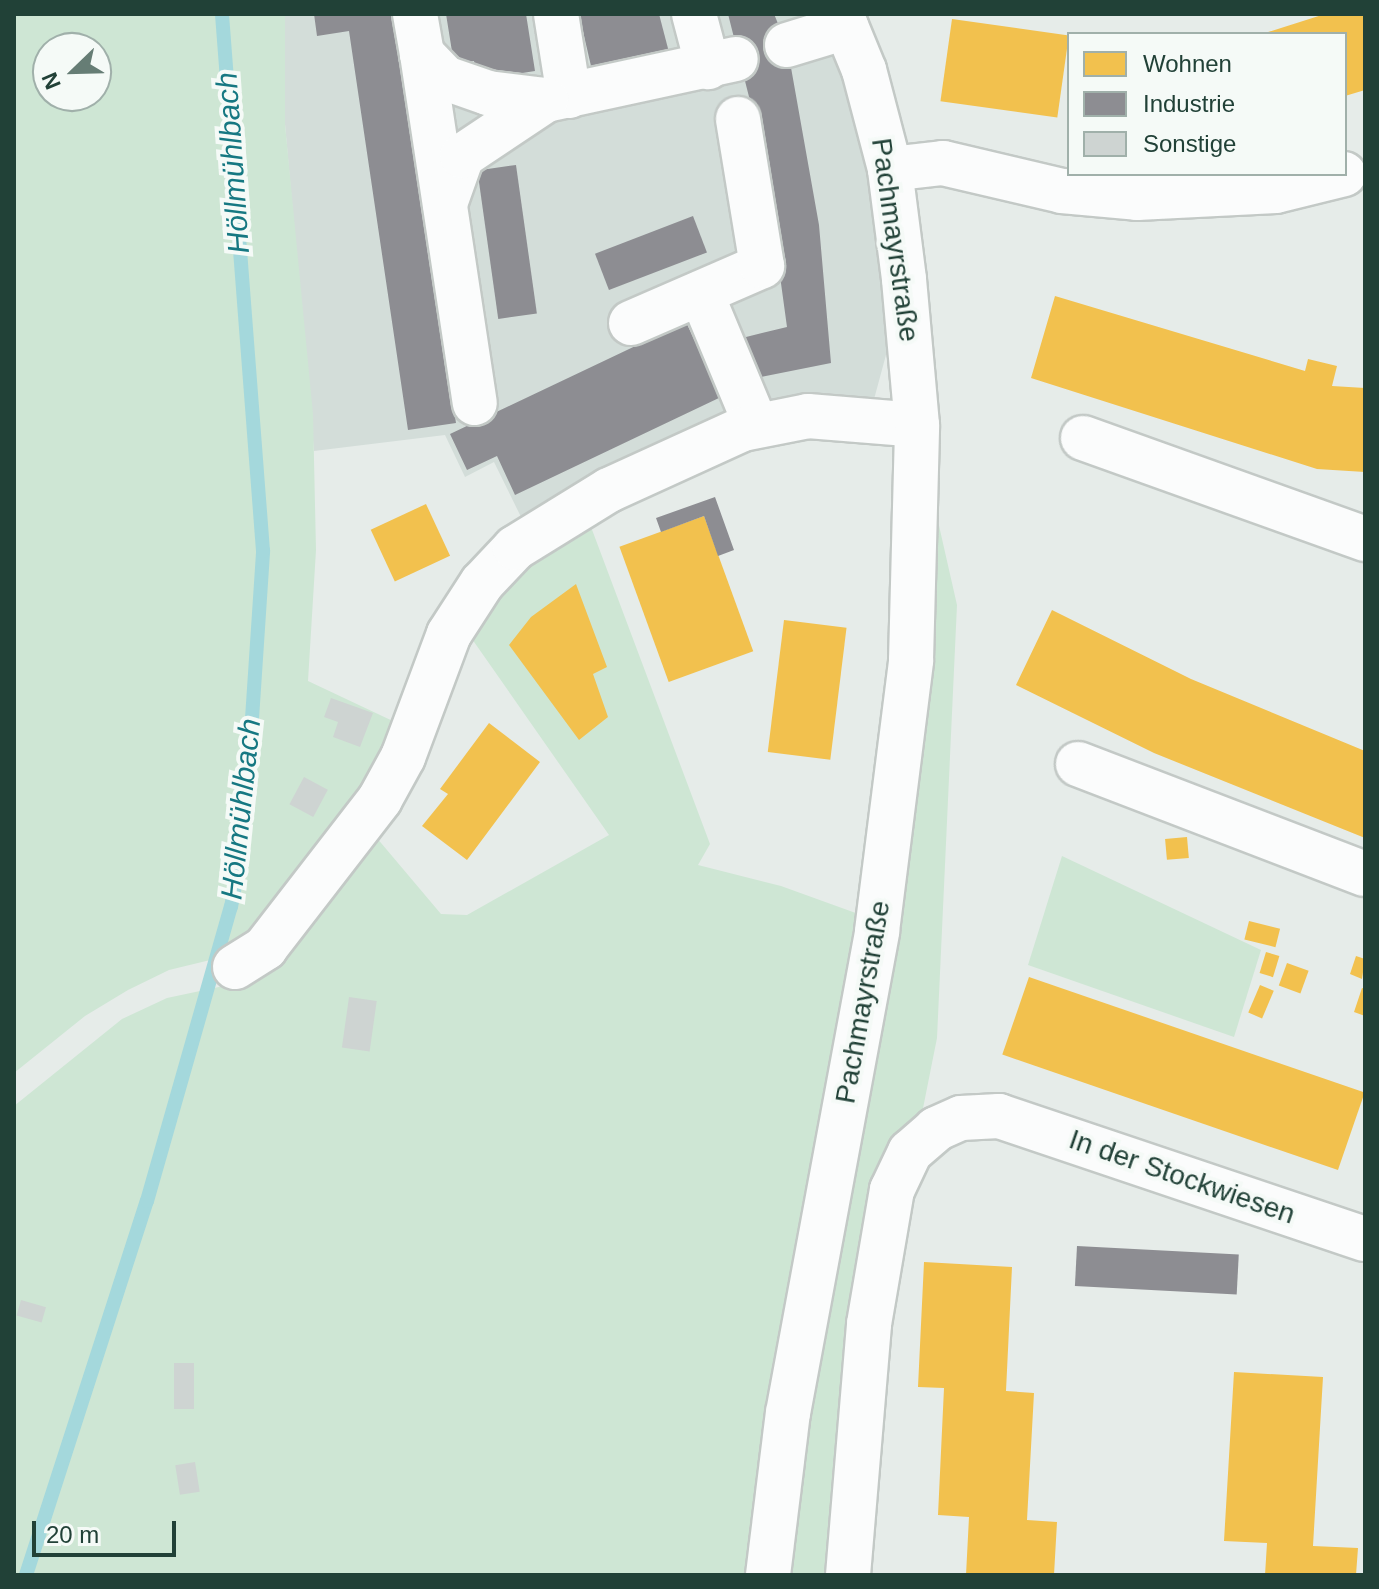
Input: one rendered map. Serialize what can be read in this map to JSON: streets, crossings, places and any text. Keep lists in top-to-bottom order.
{
  "streets": {
    "street": ["Pachmayrstraße", "In der Stockwiesen"]
  },
  "water": ["Höllmühlbach"],
  "legend": ["Wohnen", "Industrie", "Sonstige"],
  "scale_bar": "20 m",
  "north": "bottom left"
}
